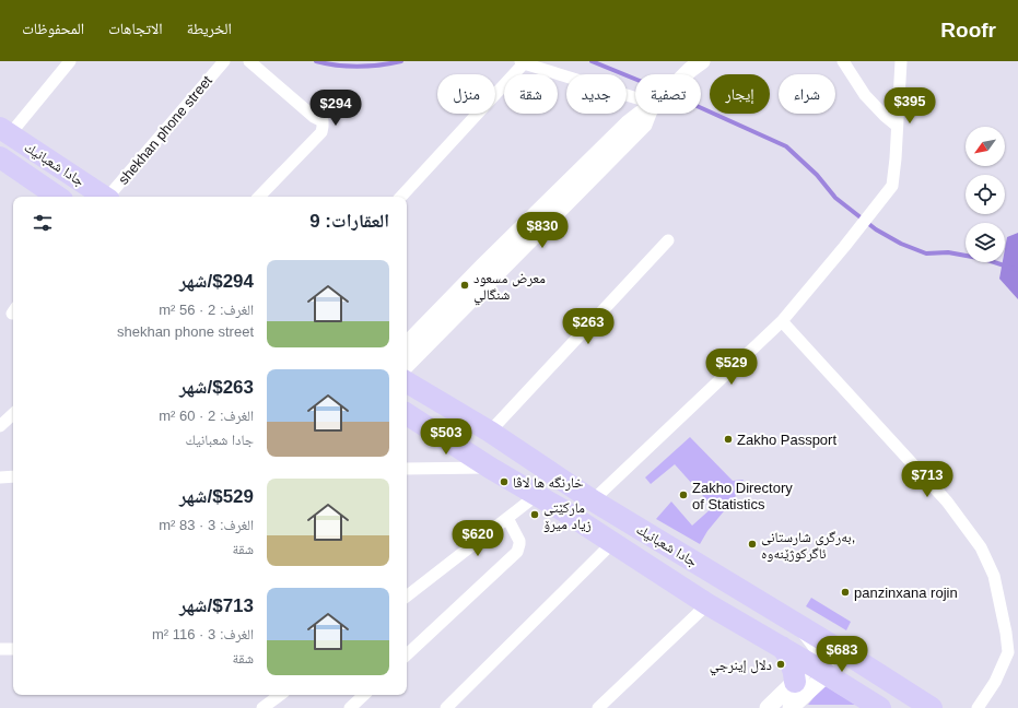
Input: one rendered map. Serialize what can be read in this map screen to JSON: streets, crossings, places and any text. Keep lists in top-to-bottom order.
{
  "streets": {
    "highway": ["جادا شعبانيك"],
    "street": ["shekhan phone street"]
  },
  "places": [
    "معرض مسعود شنگالي",
    "Zakho Passport",
    "خارنگه ها لاڤا",
    "Zakho Directory of Statistics",
    "مارکێتی زیاد میرۆ",
    "بەرگری شارستانی, ئاگرکوژێنەوە",
    "panzinxana rojin",
    "دلال إينرجي"
  ],
  "north": "bottom left",
  "page": {
    "header": "Roofr",
    "nav": ["الخريطة", "الاتجاهات", "المحفوظات"],
    "chip": [
      "شراء",
      "إيجار",
      "تصفية",
      "جديد",
      "شقة",
      "منزل"
    ],
    "price": [
      "$395",
      "$294",
      "$830",
      "$263",
      "$529",
      "$503",
      "$713",
      "$620",
      "$683"
    ],
    "heading": "العقارات: 9",
    "list": [
      {
        "name": "$294/شهر",
        "note": "الغرف: 2 · 56 m² · shekhan phone street"
      },
      {
        "name": "$263/شهر",
        "note": "الغرف: 2 · 60 m² · جادا شعبانيك"
      },
      {
        "name": "$529/شهر",
        "note": "الغرف: 3 · 83 m² · شقة"
      },
      {
        "name": "$713/شهر",
        "note": "الغرف: 3 · 116 m² · شقة"
      }
    ]
  }
}
